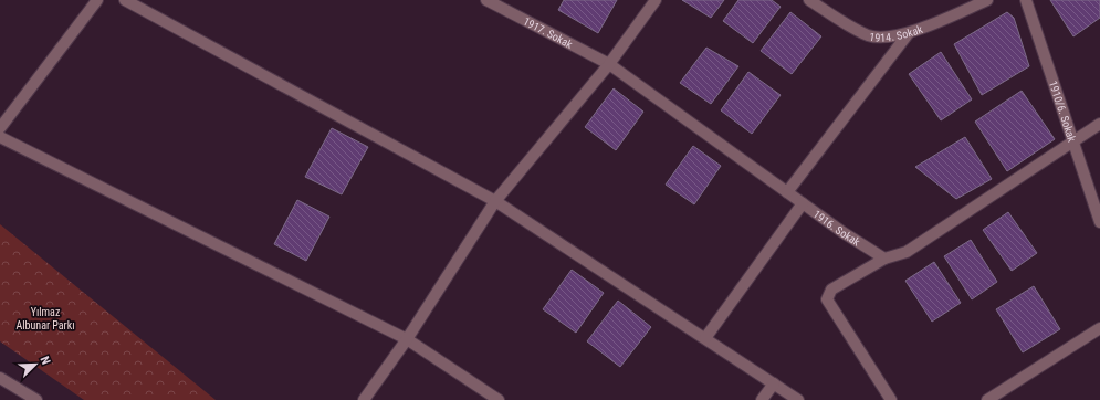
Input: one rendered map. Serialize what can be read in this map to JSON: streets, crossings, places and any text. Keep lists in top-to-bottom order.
{
  "streets": {
    "street": [
      "1914. Sokak",
      "1917. Sokak",
      "1910/6. Sokak",
      "1916. Sokak"
    ]
  },
  "crossings": [
    ["1917. Sokak", "1916. Sokak"]
  ],
  "parks": ["Yılmaz Albunar Parkı"],
  "north": "top right"
}
